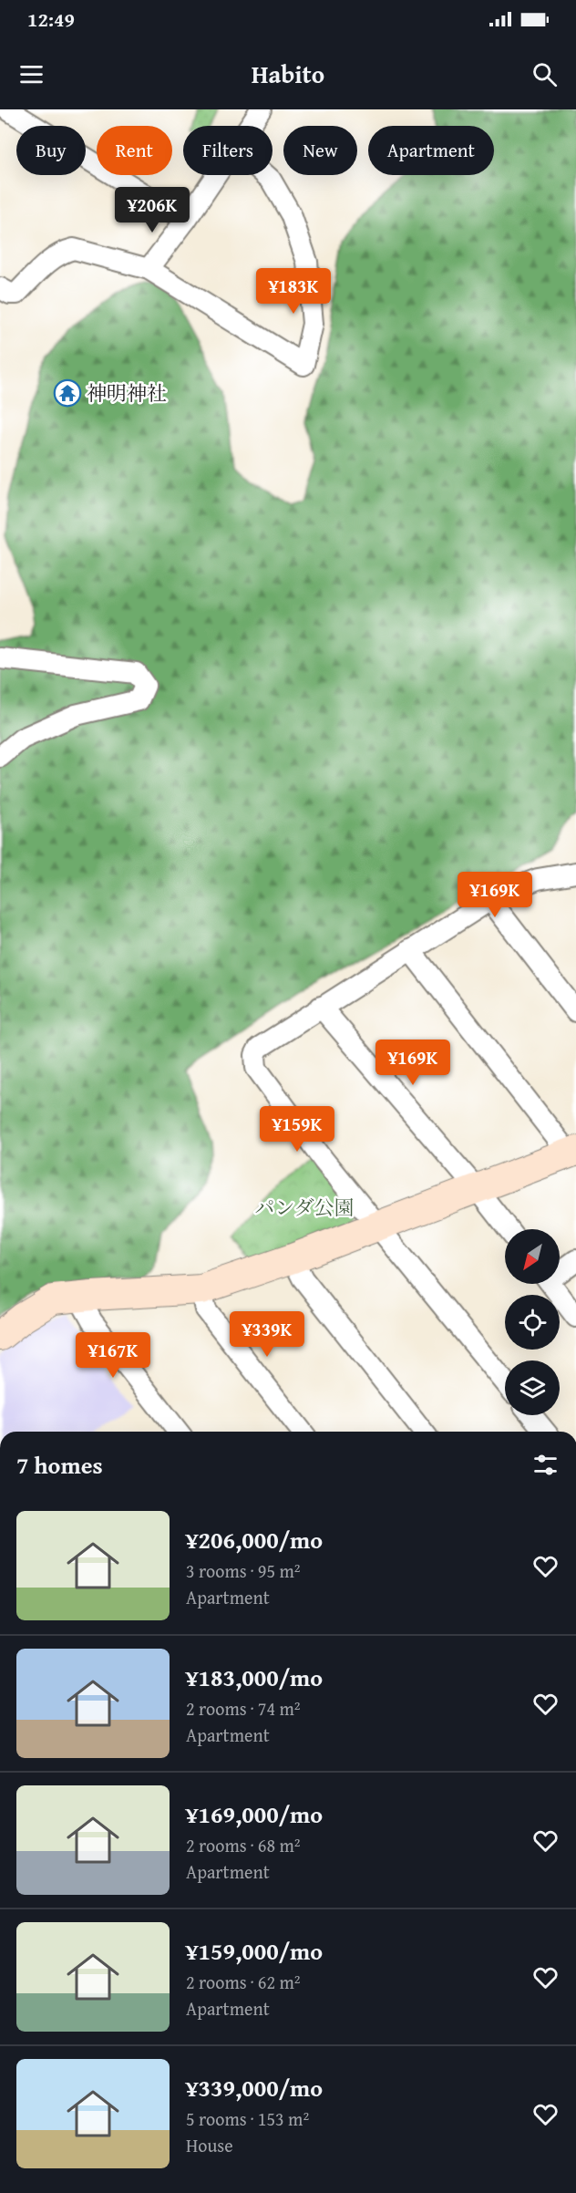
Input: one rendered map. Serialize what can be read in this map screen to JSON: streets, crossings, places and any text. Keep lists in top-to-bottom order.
{
  "parks": ["パンダ公園"],
  "places": {
    "temple": ["神明神社"]
  },
  "north": "bottom left",
  "page": {
    "status": "12:49",
    "header": "Habito",
    "chip": [
      "Buy",
      "Rent",
      "Filters",
      "New",
      "Apartment"
    ],
    "price": [
      "¥206K",
      "¥183K",
      "¥169K",
      "¥169K",
      "¥159K",
      "¥339K",
      "¥167K"
    ],
    "heading": "7 homes",
    "list": [
      {
        "name": "¥206,000/mo",
        "note": "3 rooms · 95 m² · Apartment"
      },
      {
        "name": "¥183,000/mo",
        "note": "2 rooms · 74 m² · Apartment"
      },
      {
        "name": "¥169,000/mo",
        "note": "2 rooms · 68 m² · Apartment"
      },
      {
        "name": "¥159,000/mo",
        "note": "2 rooms · 62 m² · Apartment"
      },
      {
        "name": "¥339,000/mo",
        "note": "5 rooms · 153 m² · House"
      }
    ]
  }
}
